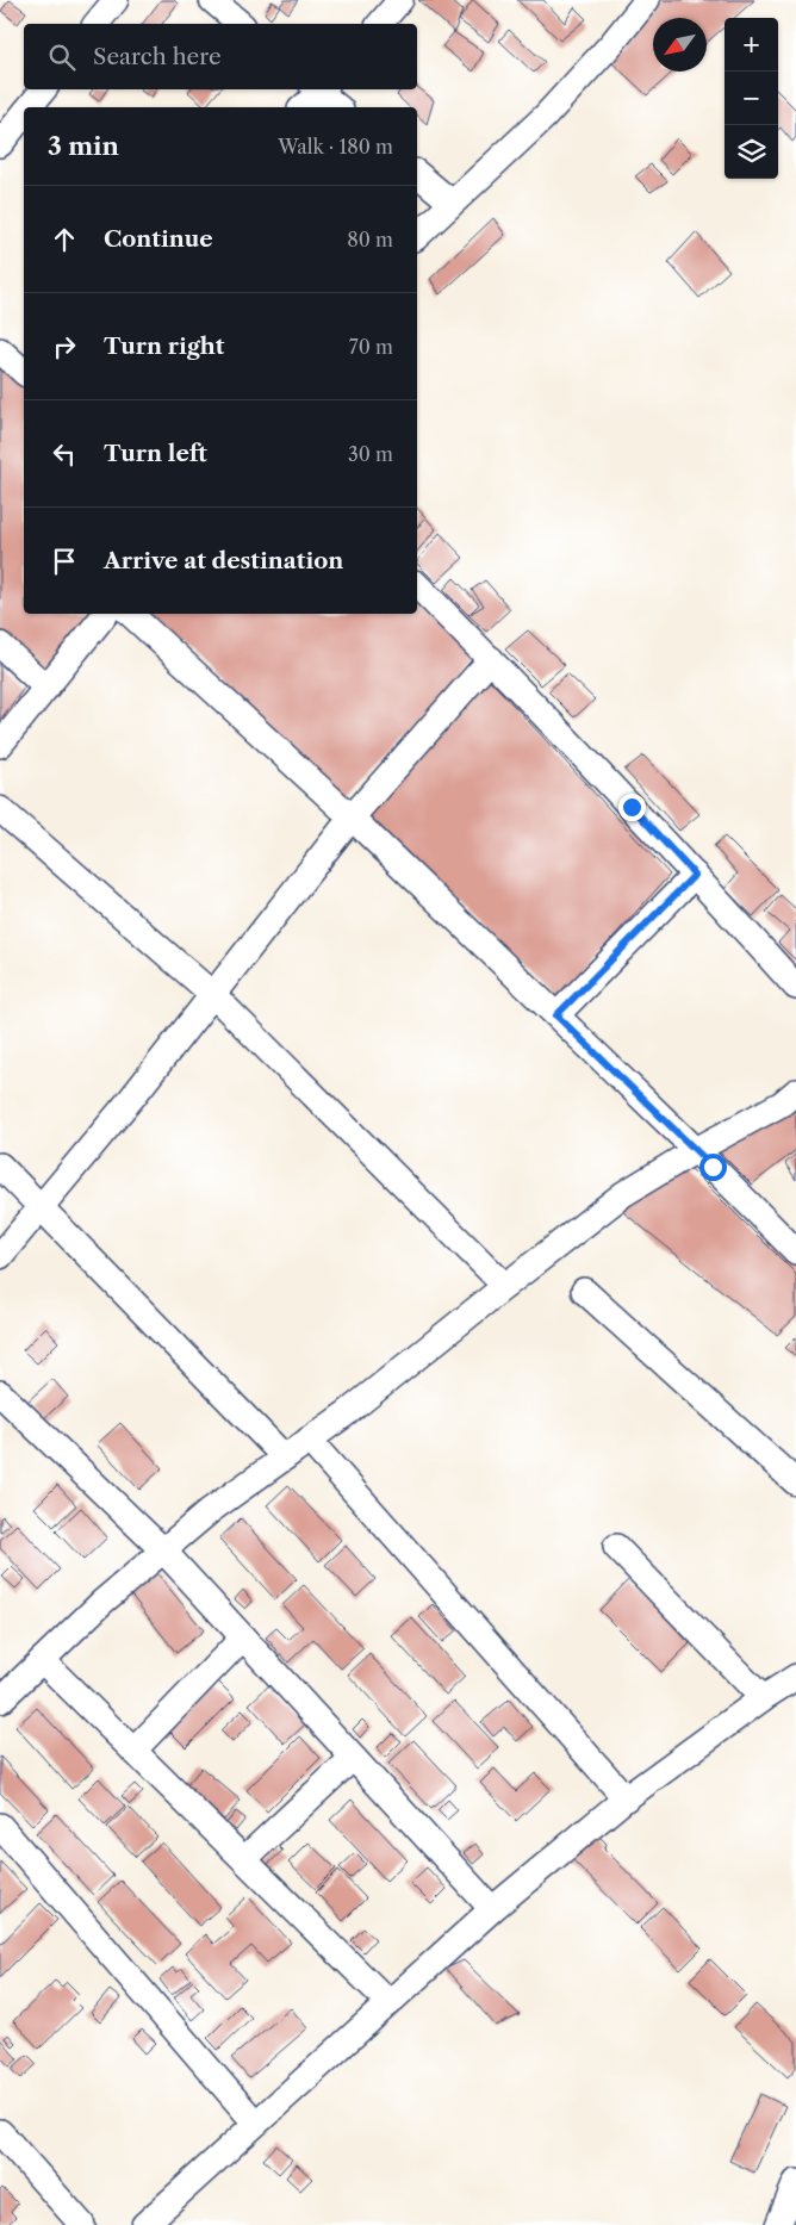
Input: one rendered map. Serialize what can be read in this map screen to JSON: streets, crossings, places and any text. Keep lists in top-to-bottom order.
{
  "north": "bottom left",
  "page": {
    "map_buttons": ["+", "−"],
    "search": "Search here",
    "heading": ["3 min", "Walk · 180 m"],
    "list": [
      ["Continue", "80 m"],
      ["Turn right", "70 m"],
      ["Turn left", "30 m"],
      "Arrive at destination"
    ]
  }
}
